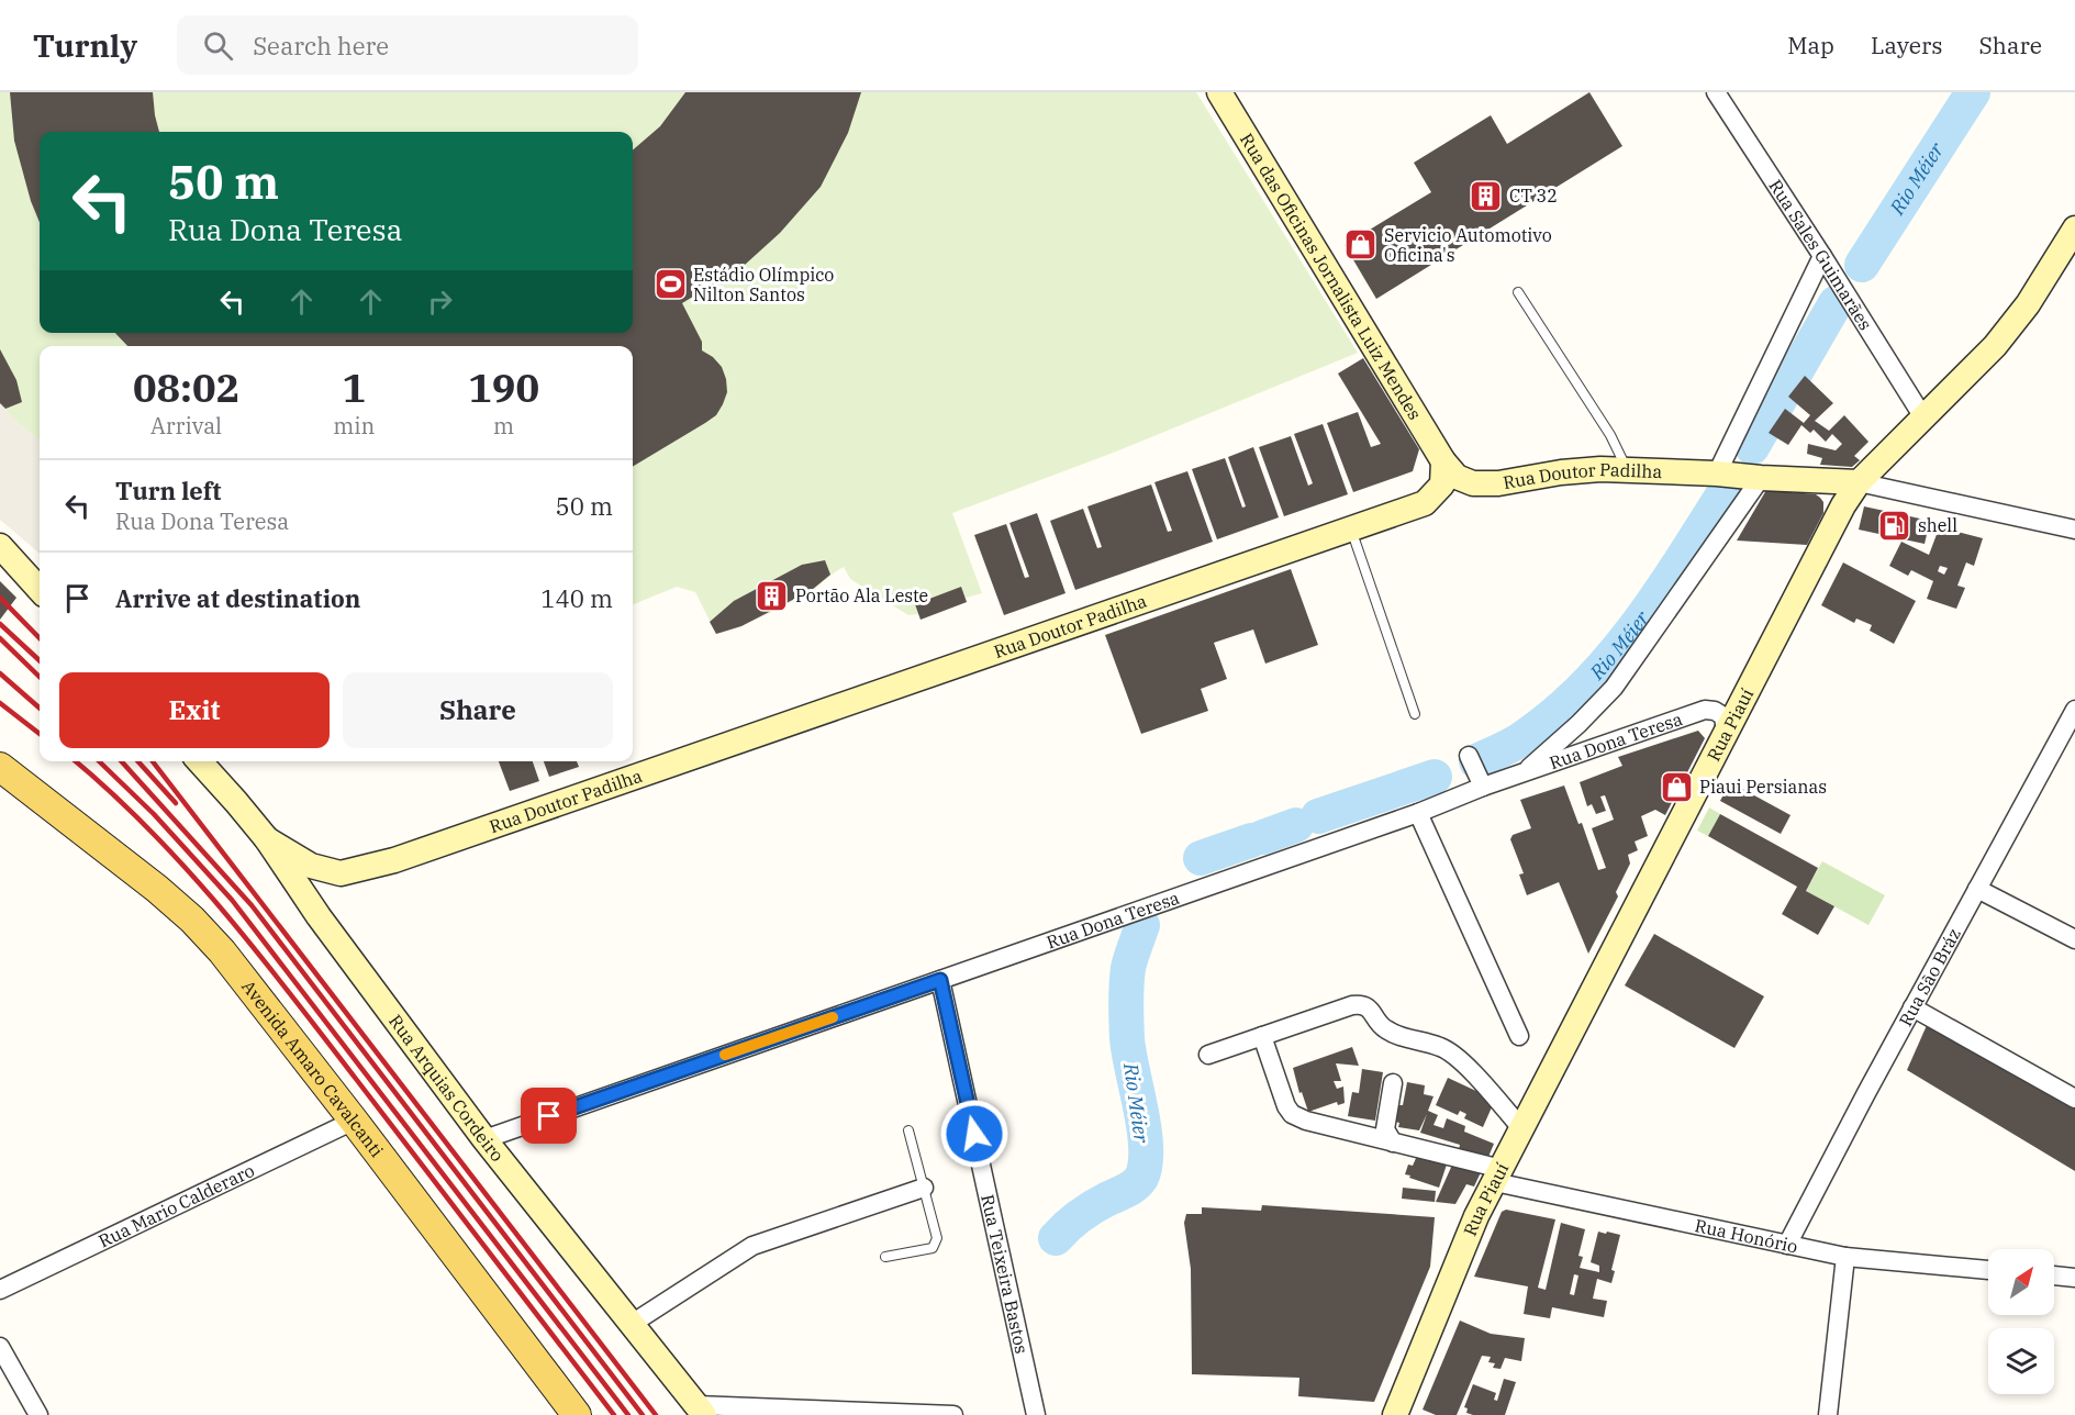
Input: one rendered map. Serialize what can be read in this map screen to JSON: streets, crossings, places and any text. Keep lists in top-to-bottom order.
{
  "streets": {
    "main road": ["Avenida Amaro Cavalcanti"],
    "street": [
      "Rua Sales Guimarães",
      "Rua das Oficinas Jornalista Luiz Mendes",
      "Rua Doutor Padilha",
      "Rua Piauí",
      "Rua Dona Teresa",
      "Rua São Bráz",
      "Rua Arquias Cordeiro",
      "Rua Mario Calderaro",
      "Rua Honório",
      "Rua Teixeira Bastos"
    ]
  },
  "crossings": [
    ["Rua Sales Guimarães", "Rua Piauí"],
    ["Rua das Oficinas Jornalista Luiz Mendes", "Rua Doutor Padilha"],
    ["Rua Doutor Padilha", "Rua Piauí"],
    ["Rua Doutor Padilha", "Rua Arquias Cordeiro"],
    ["Rua Piauí", "Rua Dona Teresa"],
    ["Rua Piauí", "Rua Honório"],
    ["Rua Dona Teresa", "Rua Arquias Cordeiro"],
    ["Rua Dona Teresa", "Rua Teixeira Bastos"],
    ["Rua São Bráz", "Rua Honório"],
    ["Avenida Amaro Cavalcanti", "Rua Mario Calderaro"]
  ],
  "water": ["Rio Méier"],
  "places": {
    "building": ["CT 32", "Portão Ala Leste"],
    "shop": ["Servicio Automotivo Oficina's", "Piaui Persianas"],
    "sports": ["Estádio Olímpico Nilton Santos"],
    "fuel station": ["shell"]
  },
  "north": "top right",
  "page": {
    "header": "Turnly",
    "search": "Search here",
    "nav": ["Map", "Layers", "Share"],
    "turn": ["50 m", "Rua Dona Teresa"],
    "eta": [
      "08:02",
      "Arrival",
      "1",
      "min",
      "190",
      "m"
    ],
    "list": [
      {
        "name": "Turn left",
        "note": "Rua Dona Teresa",
        "value": "50 m"
      },
      {
        "name": "Arrive at destination",
        "value": "140 m"
      }
    ],
    "buttons": ["Exit", "Share"]
  }
}
